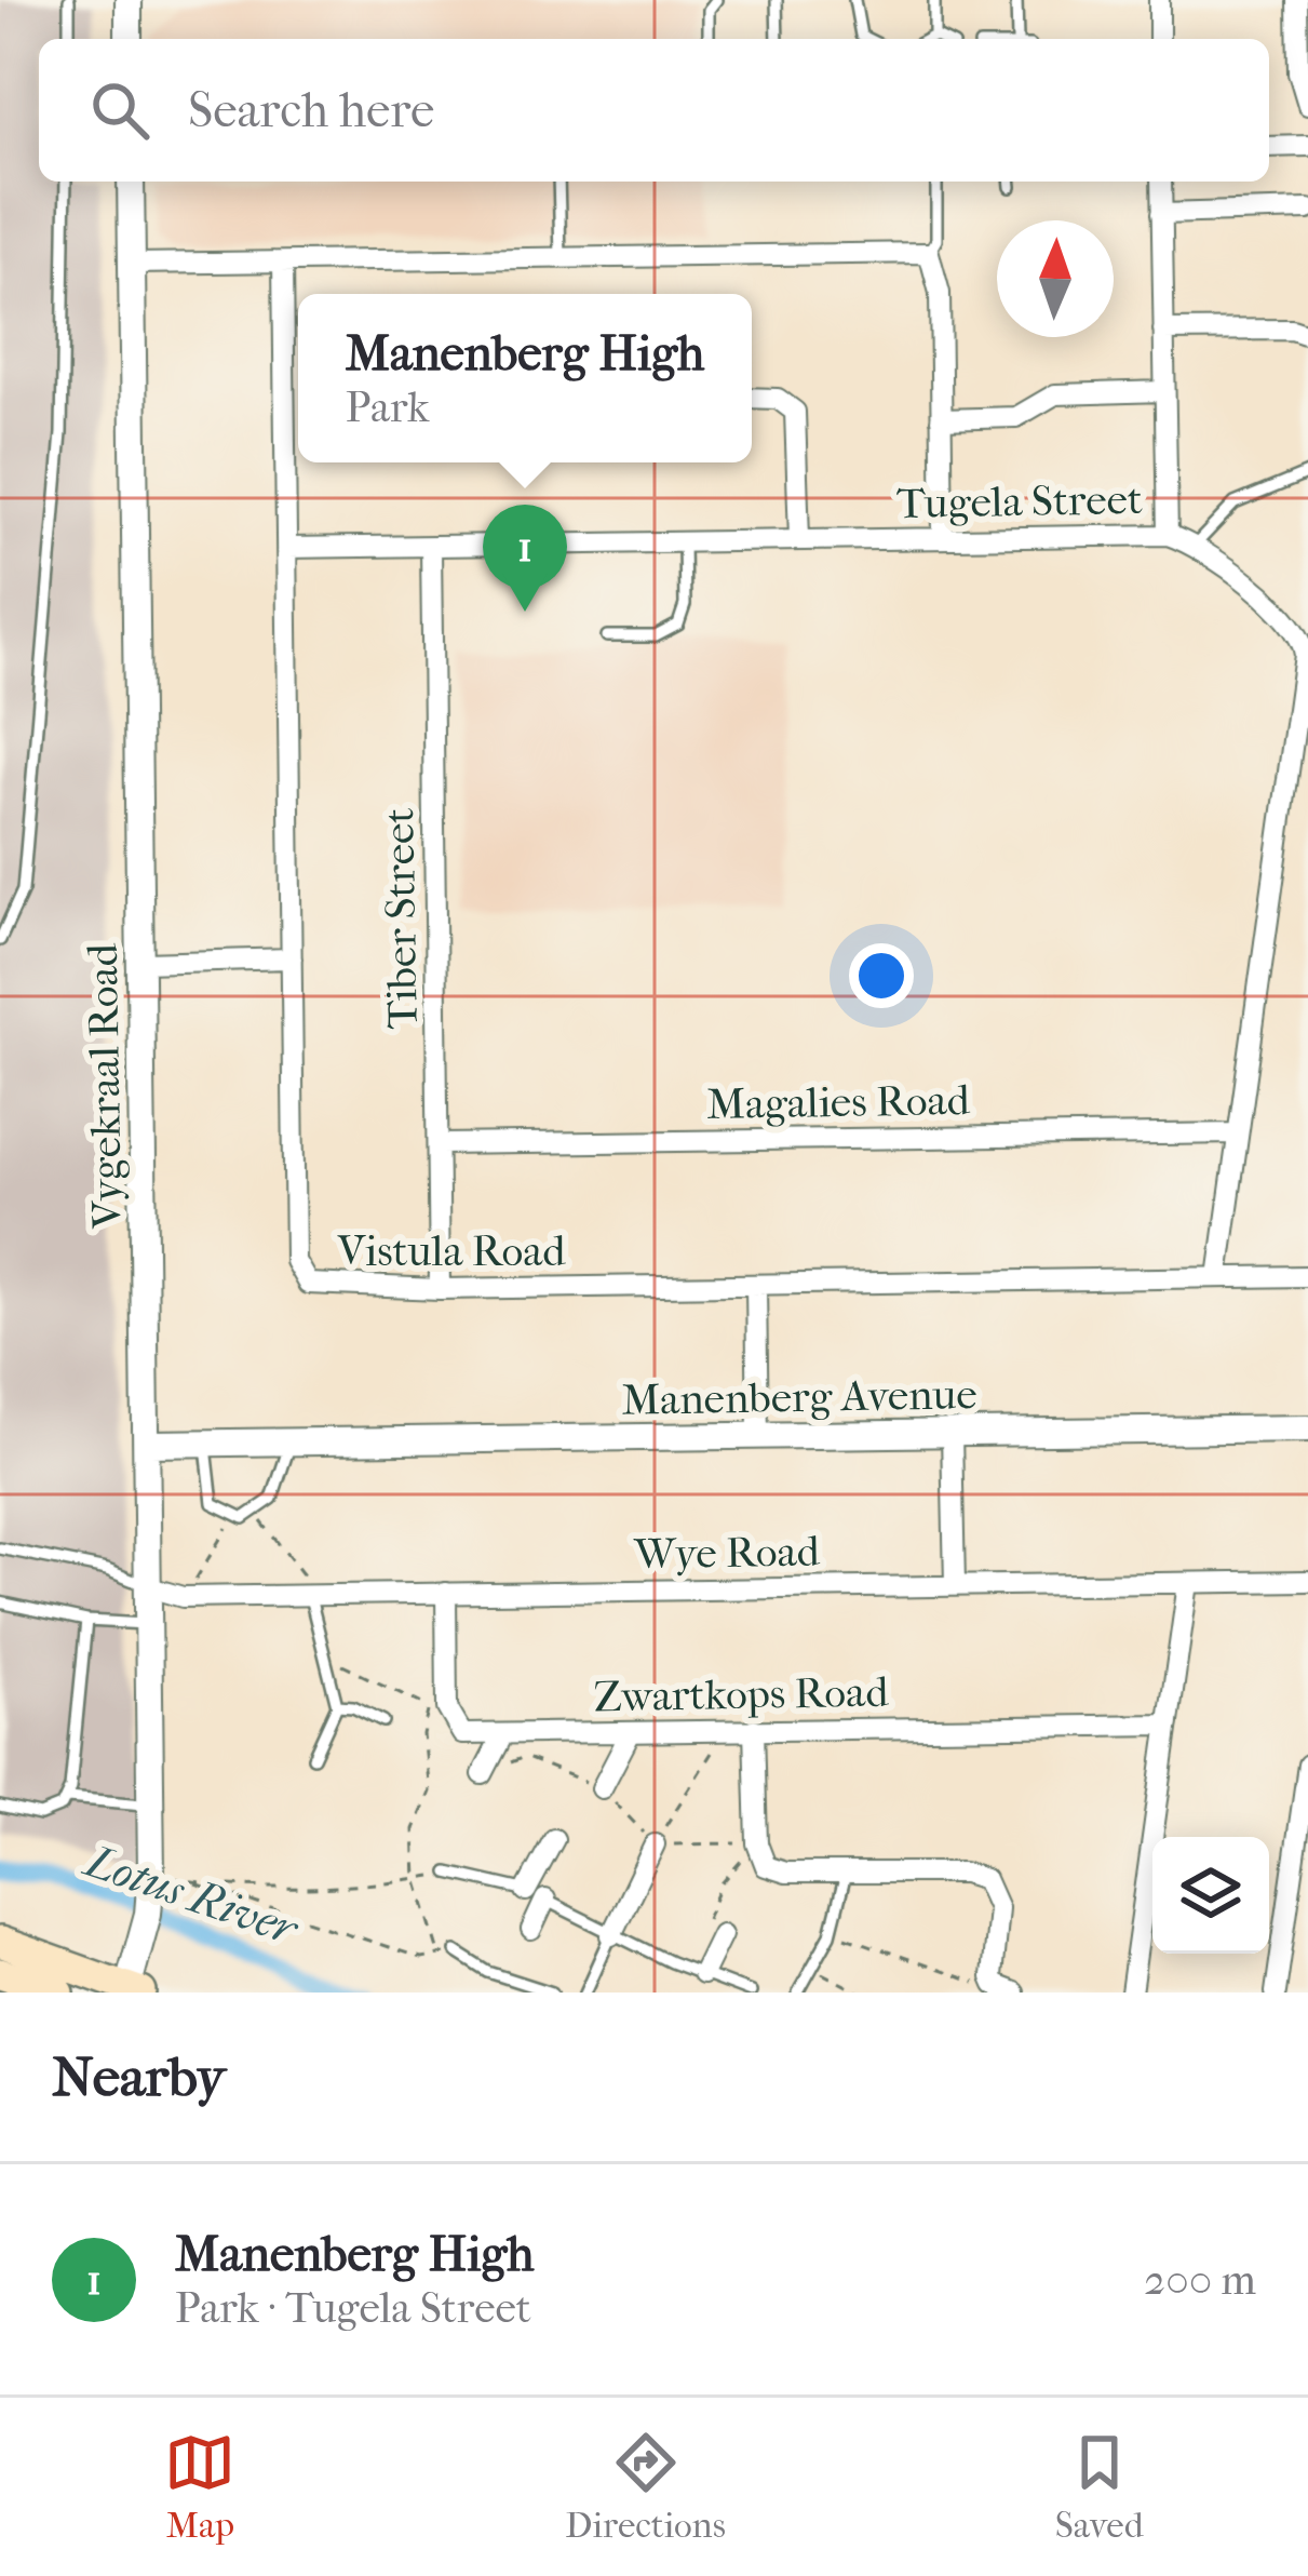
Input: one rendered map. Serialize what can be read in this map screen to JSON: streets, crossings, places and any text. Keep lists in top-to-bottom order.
{
  "streets": {
    "street": [
      "Tugela Street",
      "Tiber Street",
      "Vygekraal Road",
      "Magalies Road",
      "Vistula Road",
      "Manenberg Avenue",
      "Wye Road",
      "Zwartkops Road"
    ]
  },
  "crossings": [
    ["Tugela Street", "Tiber Street"],
    ["Tugela Street", "Magalies Road"],
    ["Tugela Street", "Vistula Road"],
    ["Tiber Street", "Magalies Road"],
    ["Tiber Street", "Vistula Road"],
    ["Vygekraal Road", "Manenberg Avenue"],
    ["Vygekraal Road", "Wye Road"],
    ["Wye Road", "Zwartkops Road"]
  ],
  "water": ["Lotus River"],
  "north": "top",
  "page": {
    "search": "Search here",
    "popup": ["Manenberg High", "Park"],
    "pins": "1",
    "heading": "Nearby",
    "list": [
      {
        "mark": "1",
        "name": "Manenberg High",
        "note": "Park · Tugela Street",
        "value": "200 m"
      }
    ],
    "nav": ["Map", "Directions", "Saved"]
  }
}
